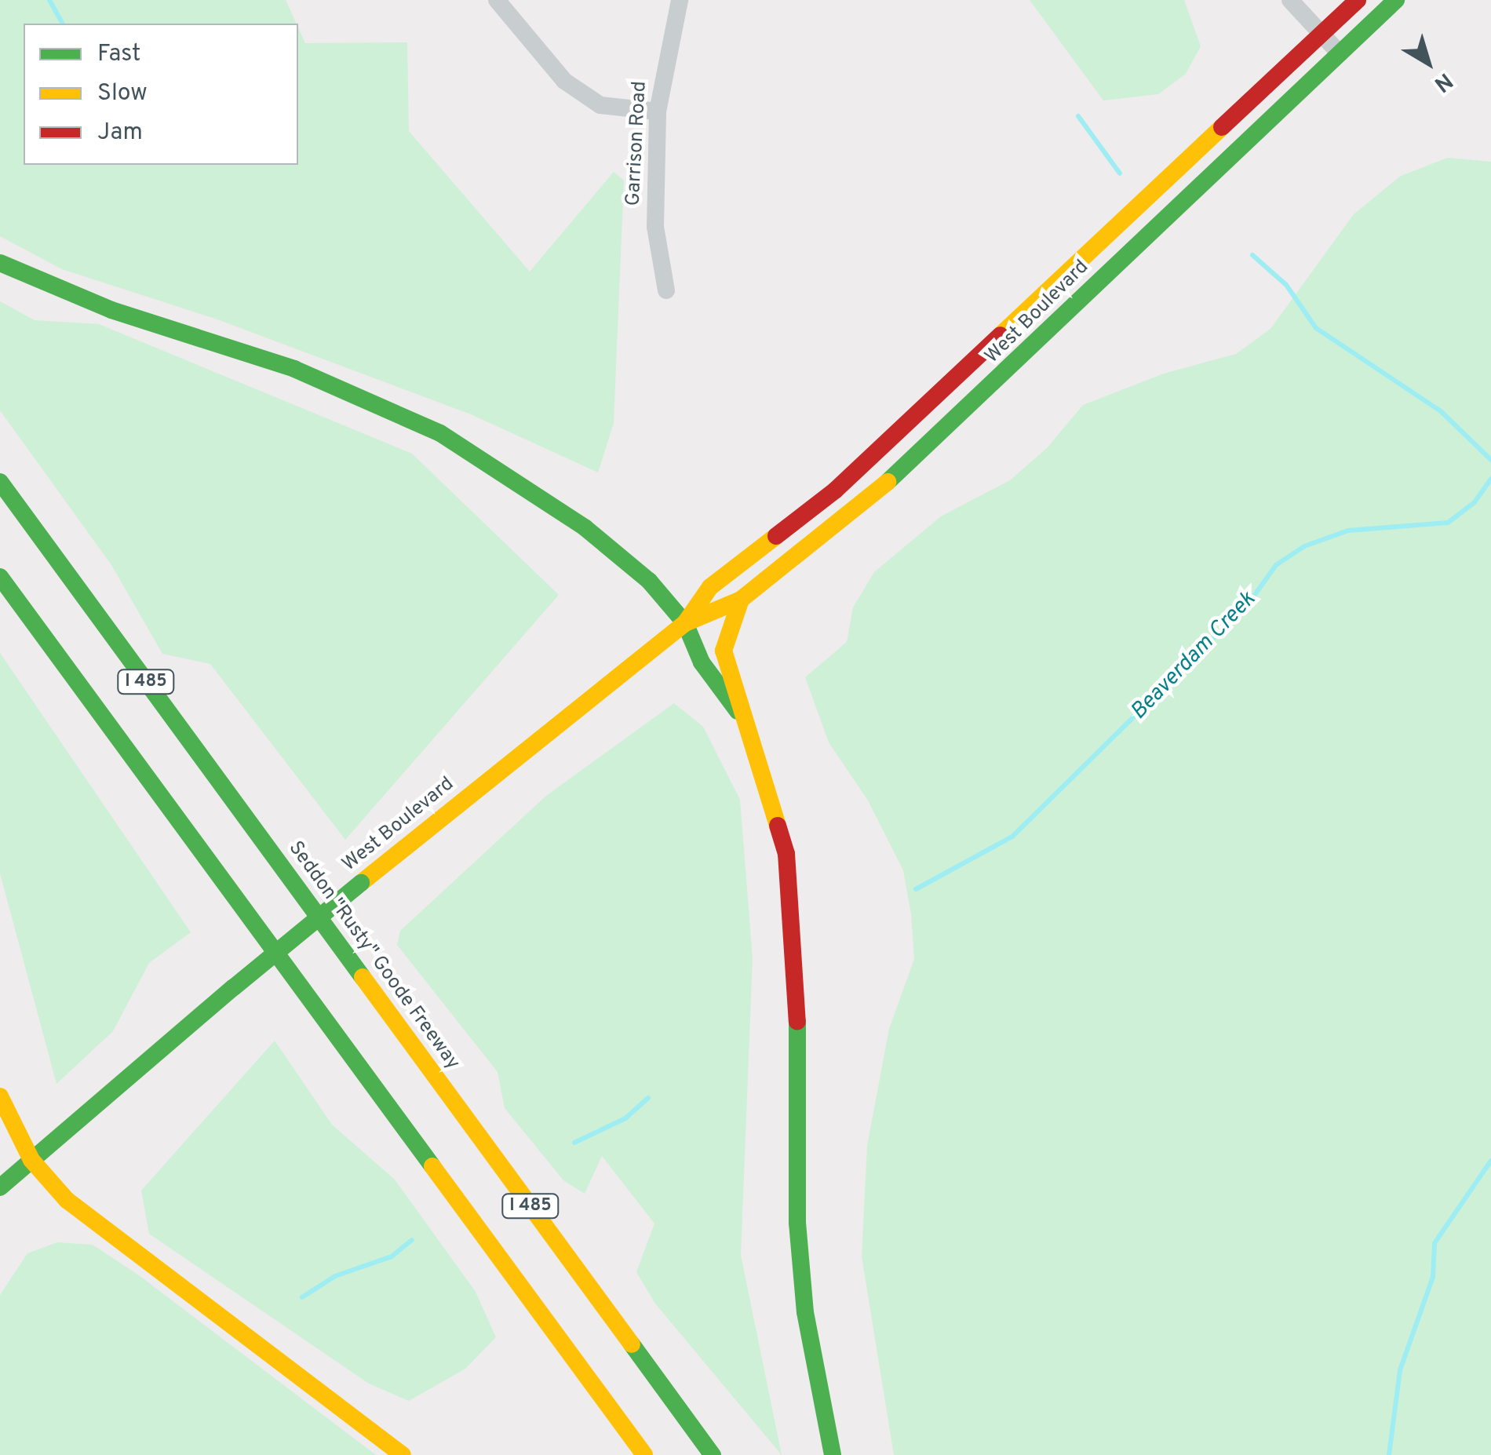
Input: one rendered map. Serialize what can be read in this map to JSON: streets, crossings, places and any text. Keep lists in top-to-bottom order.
{
  "streets": {
    "main road": ["West Boulevard", "I 485", "Seddon \"Rusty\" Goode Freeway"],
    "street": ["Garrison Road"]
  },
  "water": ["Beaverdam Creek"],
  "legend": ["Fast", "Slow", "Jam"],
  "north": "bottom right"
}
